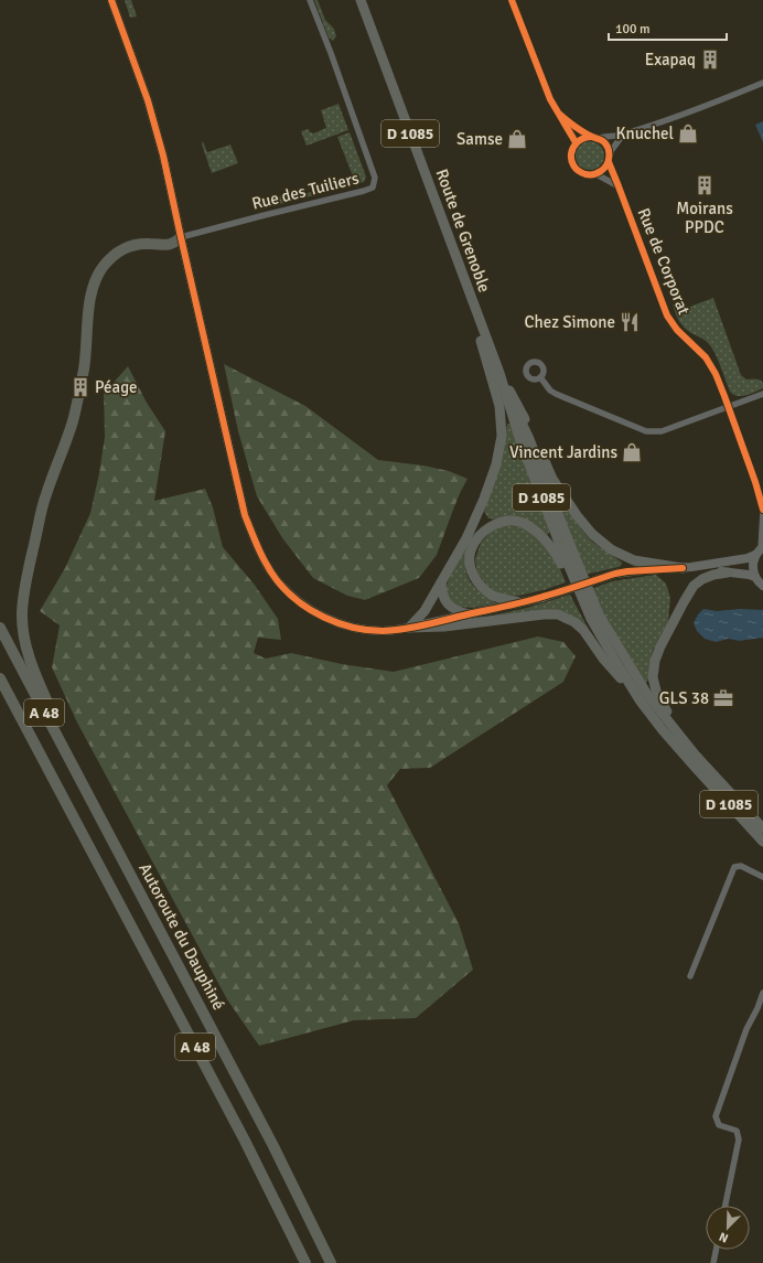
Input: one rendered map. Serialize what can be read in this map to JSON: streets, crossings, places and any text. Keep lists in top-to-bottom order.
{
  "streets": {
    "highway": ["A 48", "Autoroute du Dauphiné"],
    "main road": ["D 1085", "Route de Grenoble"],
    "street": ["Rue des Tuiliers", "Rue de Corporat"]
  },
  "crossings": [
    ["D 1085", "Route de Grenoble"]
  ],
  "places": {
    "building": ["Exapaq", "Moirans PPDC", "Péage"],
    "shop": ["Knuchel", "Samse", "Vincent Jardins"],
    "restaurant": ["Chez Simone"],
    "office": ["GLS 38"]
  },
  "scale_bar": "100 m",
  "north": "bottom left"
}
